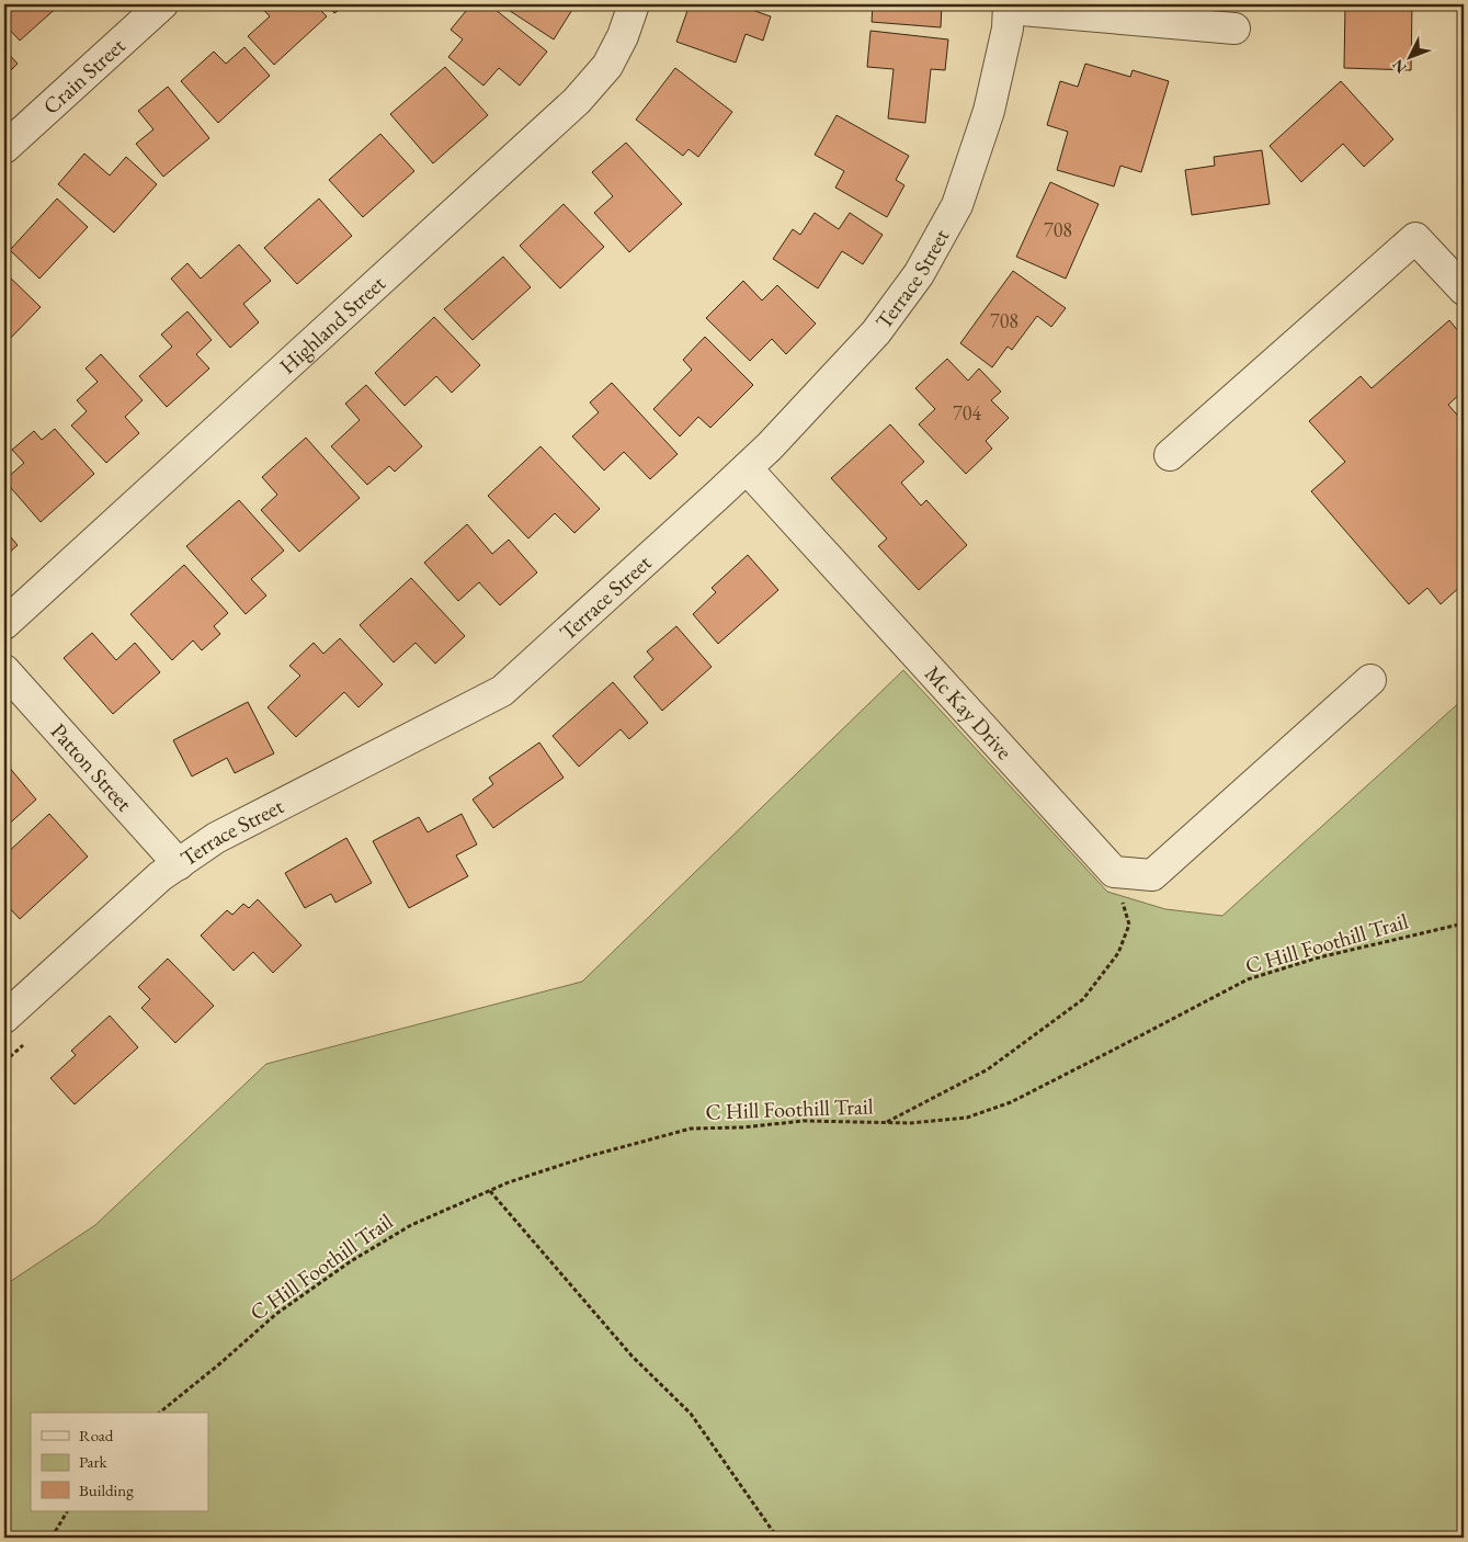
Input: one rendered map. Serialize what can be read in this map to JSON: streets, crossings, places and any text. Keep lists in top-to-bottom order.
{
  "streets": {
    "street": [
      "Crain Street",
      "Terrace Street",
      "Highland Street",
      "Mc Kay Drive",
      "Patton Street"
    ],
    "path": ["C Hill Foothill Trail"]
  },
  "crossings": [
    ["Terrace Street", "Mc Kay Drive"],
    ["Terrace Street", "Patton Street"]
  ],
  "house_numbers": ["708", "708", "704"],
  "legend": ["Road", "Park", "Building"],
  "north": "bottom left"
}
